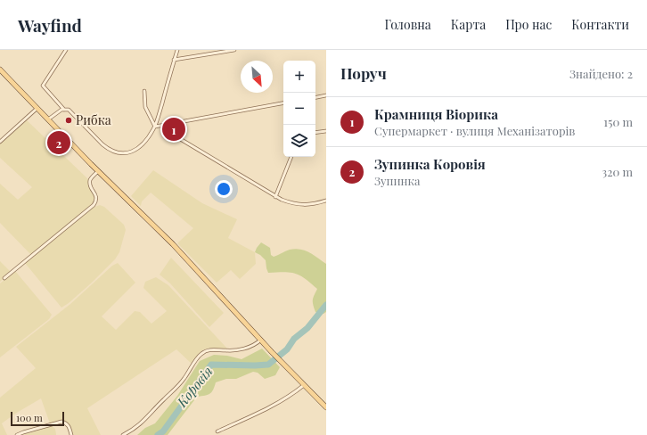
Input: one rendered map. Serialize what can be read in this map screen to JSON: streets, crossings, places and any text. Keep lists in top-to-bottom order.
{
  "water": ["Коровія"],
  "places": ["Рибка"],
  "scale_bar": "100 m",
  "north": "bottom right",
  "page": {
    "header": "Wayfind",
    "nav": [
      "Головна",
      "Карта",
      "Про нас",
      "Контакти"
    ],
    "heading": ["Поруч", "Знайдено: 2"],
    "map_buttons": ["+", "−"],
    "list": [
      {
        "mark": "1",
        "name": "Крамниця Віорика",
        "note": "Супермаркет · вулиця Механізаторів",
        "value": "150 m"
      },
      {
        "mark": "2",
        "name": "Зупинка Коровія",
        "note": "Зупинка",
        "value": "320 m"
      }
    ],
    "pins": ["1", "2"],
    "scale": "100 m"
  }
}
